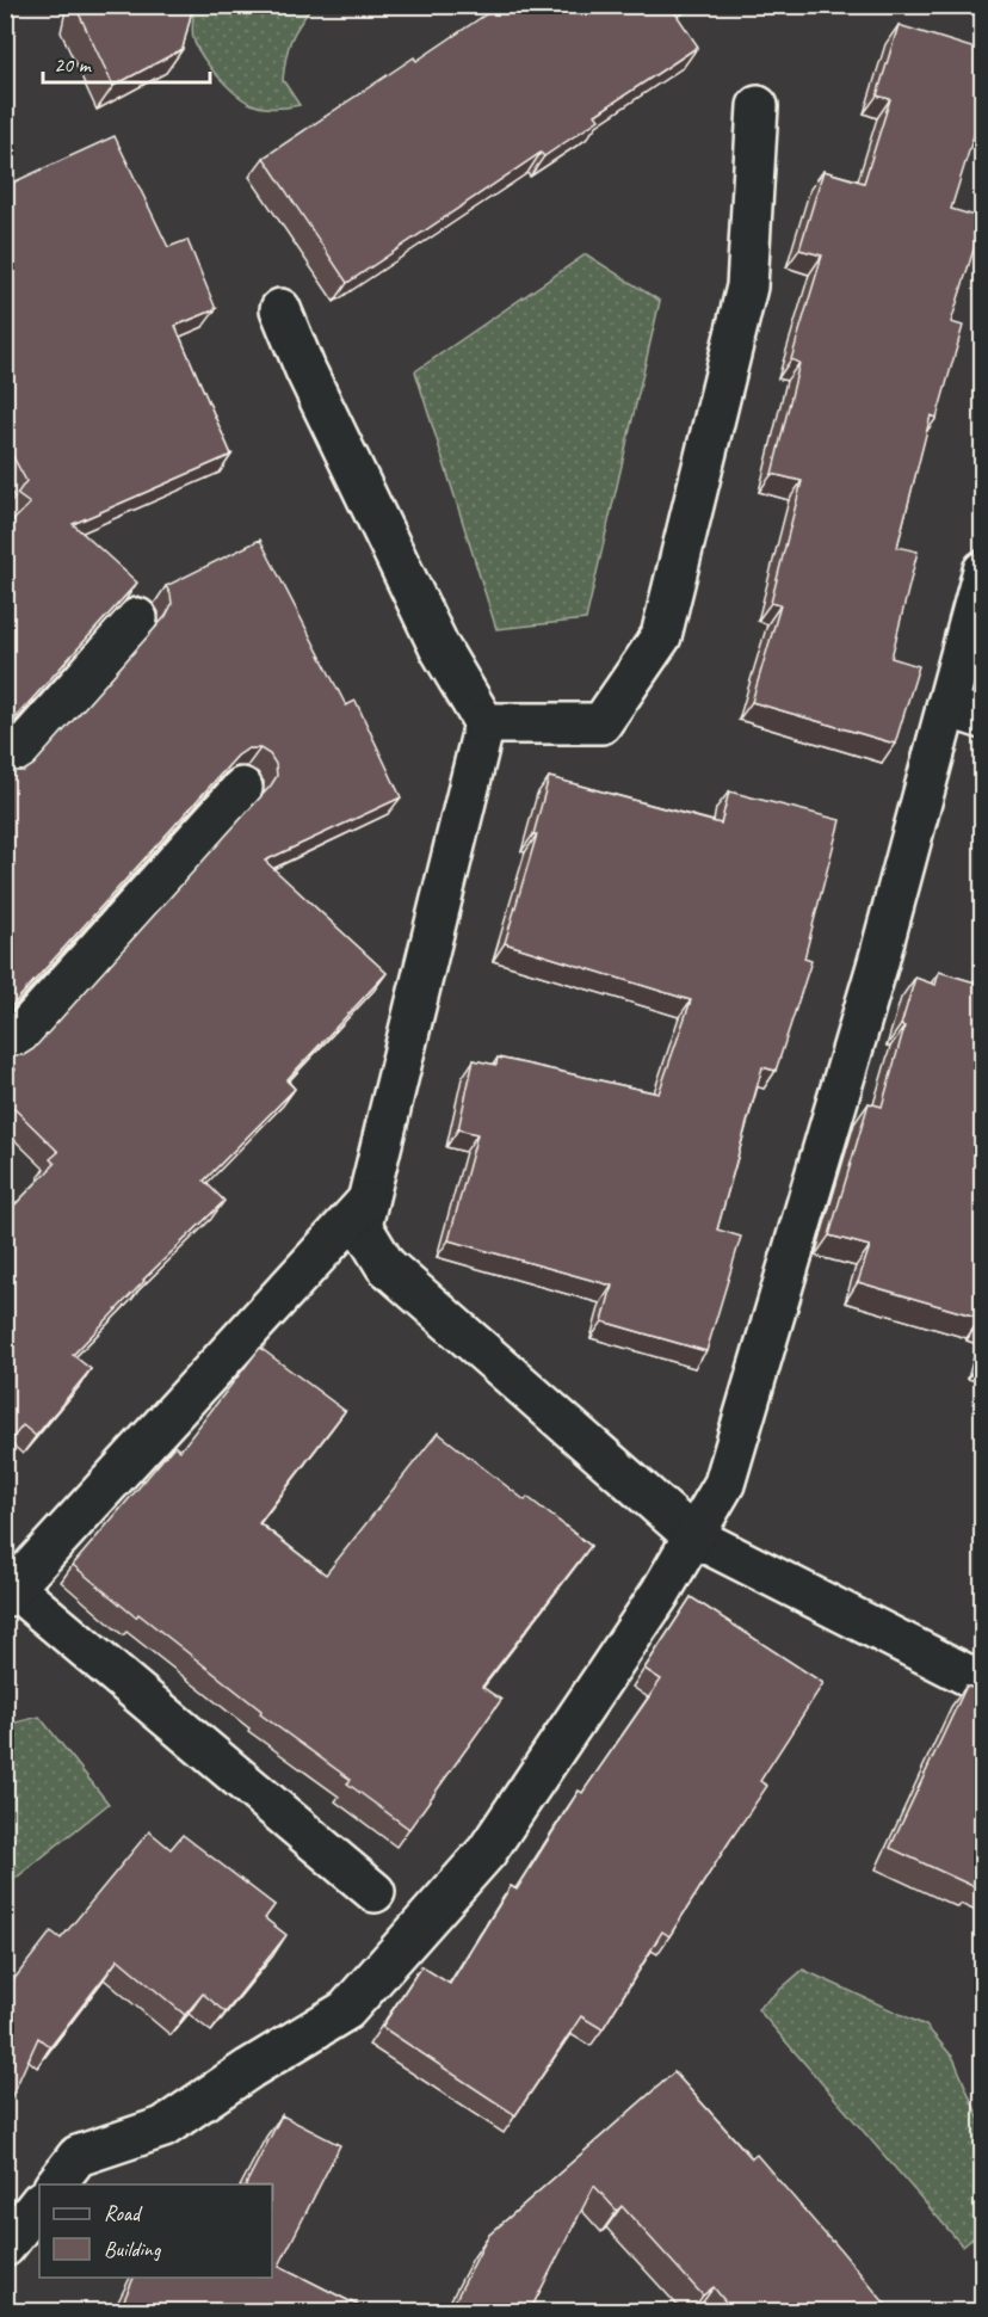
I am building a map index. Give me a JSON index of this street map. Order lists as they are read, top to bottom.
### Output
{
  "legend": ["Road", "Building"],
  "scale_bar": "20 m"
}
